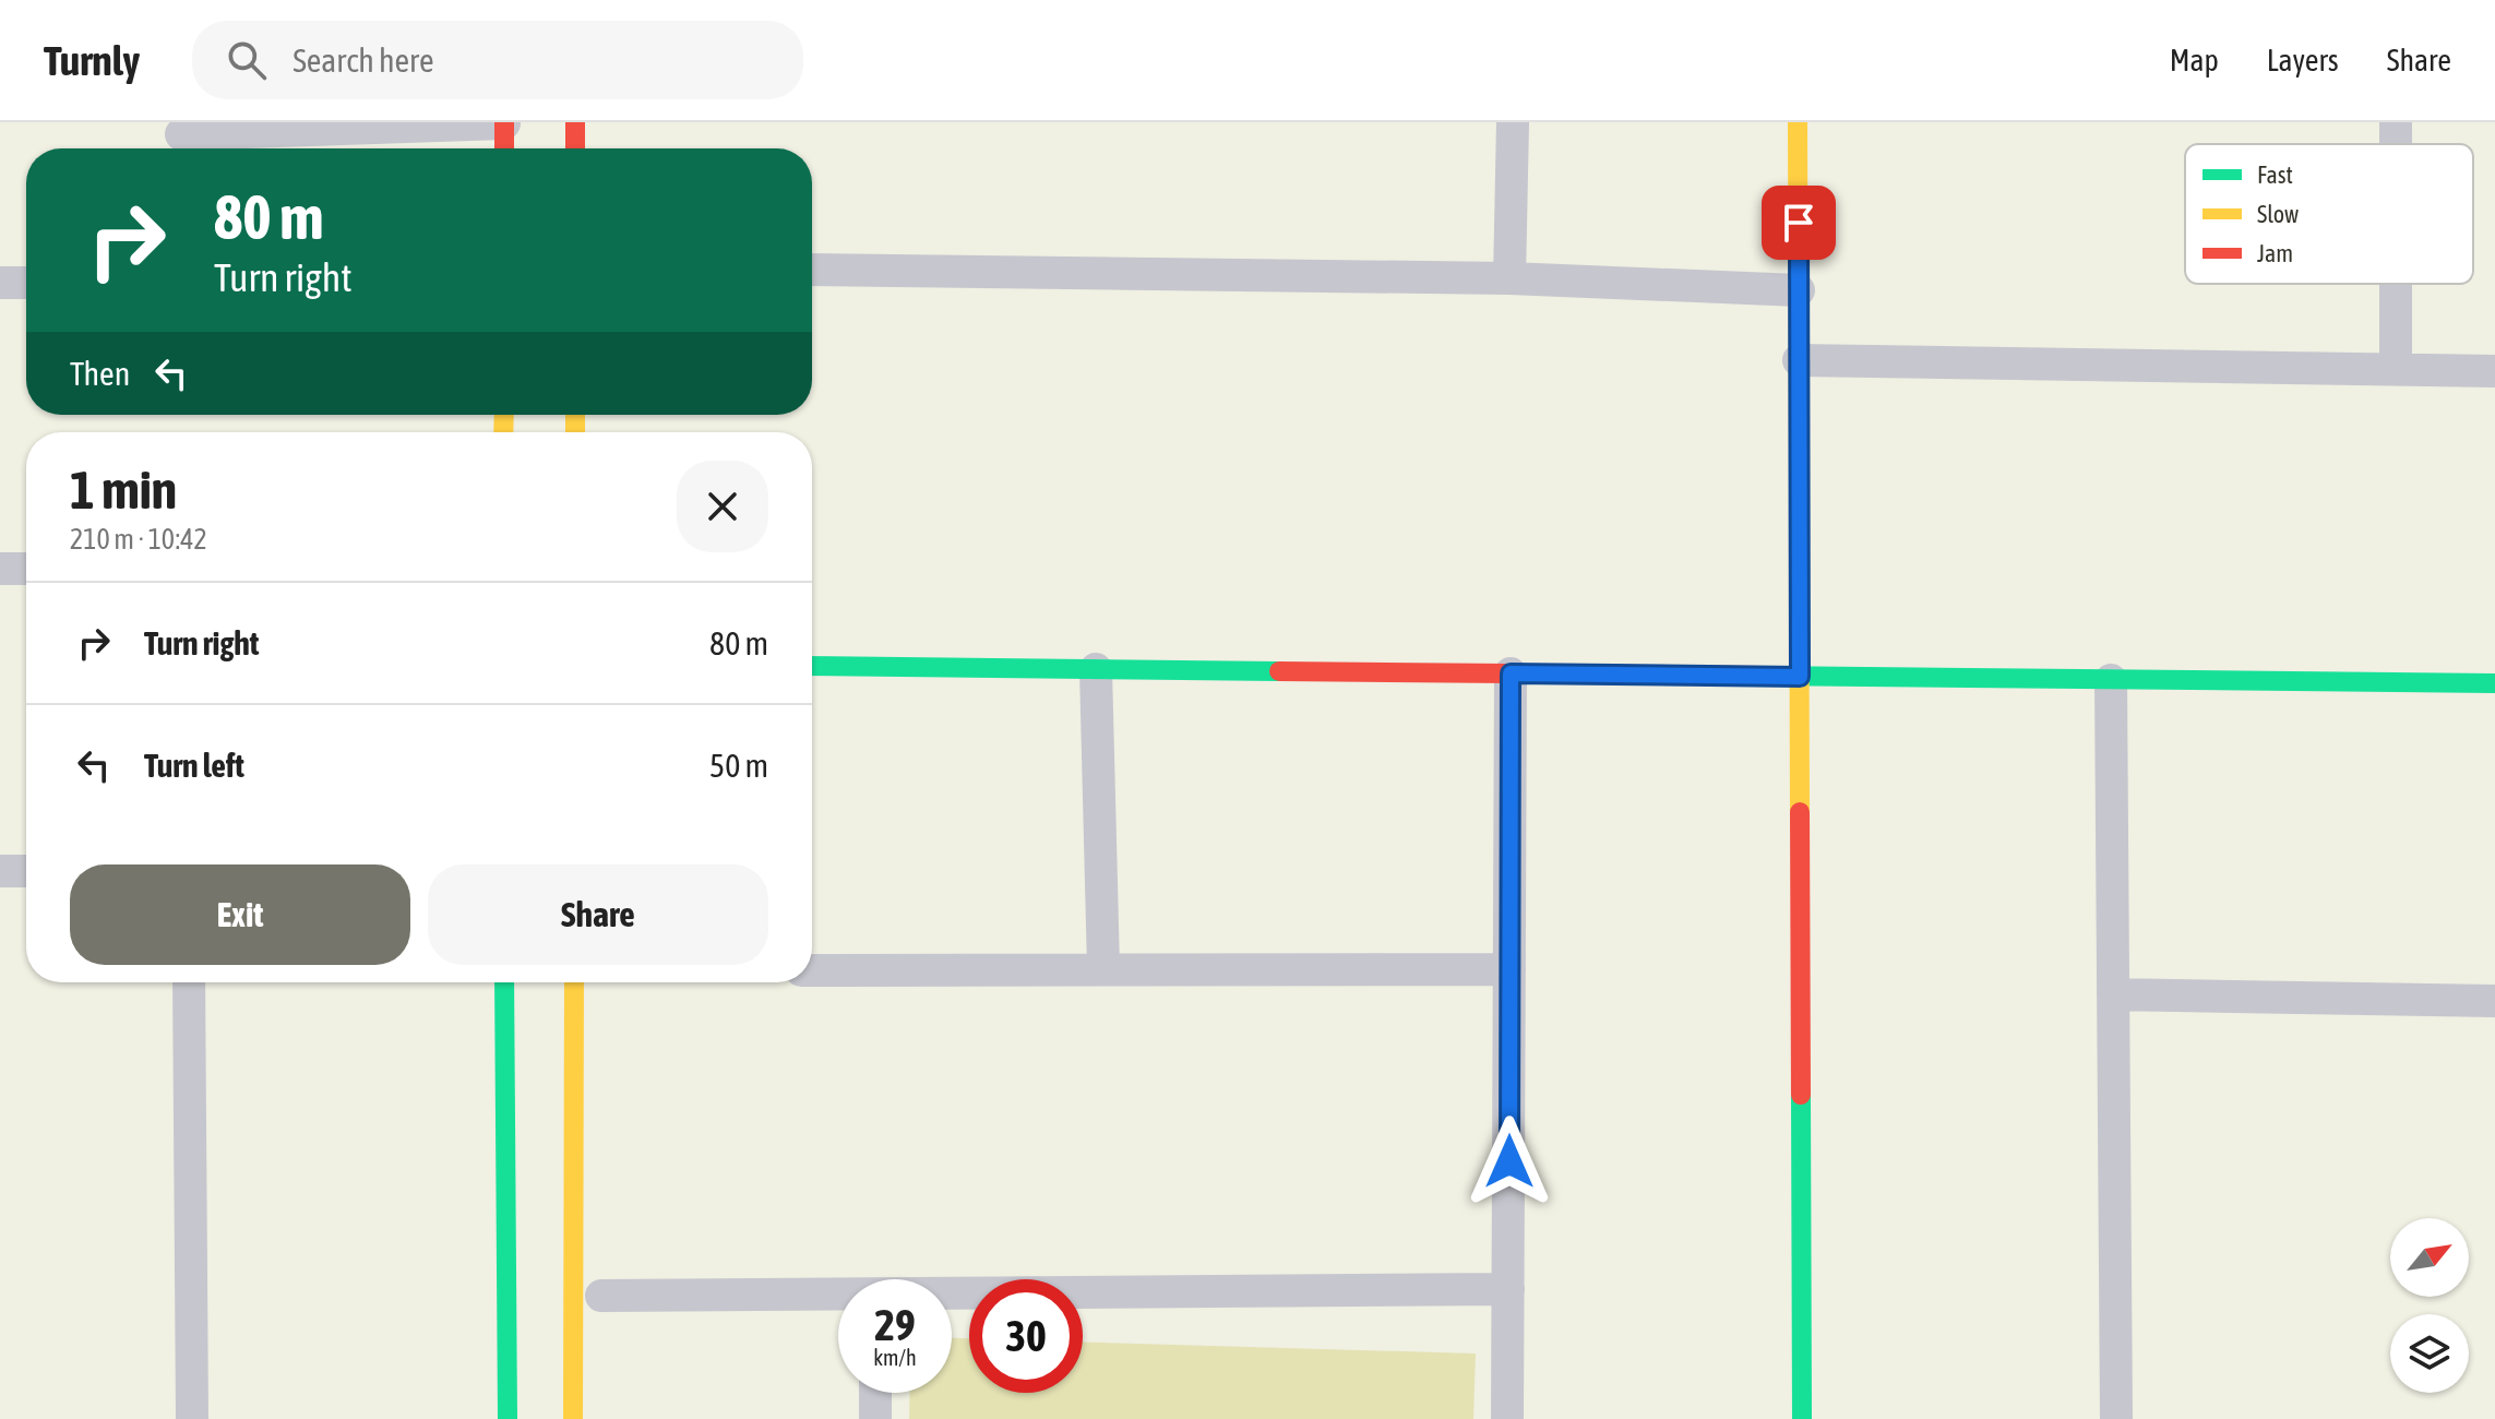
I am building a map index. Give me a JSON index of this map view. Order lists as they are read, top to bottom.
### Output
{
  "legend": ["Fast", "Slow", "Jam"],
  "north": "top right",
  "page": {
    "header": "Turnly",
    "search": "Search here",
    "nav": ["Map", "Layers", "Share"],
    "turn": ["80 m", "Turn right"],
    "then": "Then",
    "heading": ["1 min", "210 m · 10:42"],
    "list": [
      {
        "name": "Turn right",
        "value": "80 m"
      },
      {
        "name": "Turn left",
        "value": "50 m"
      }
    ],
    "buttons": ["Exit", "Share"],
    "speed": "29 km/h",
    "limit": "30"
  }
}
